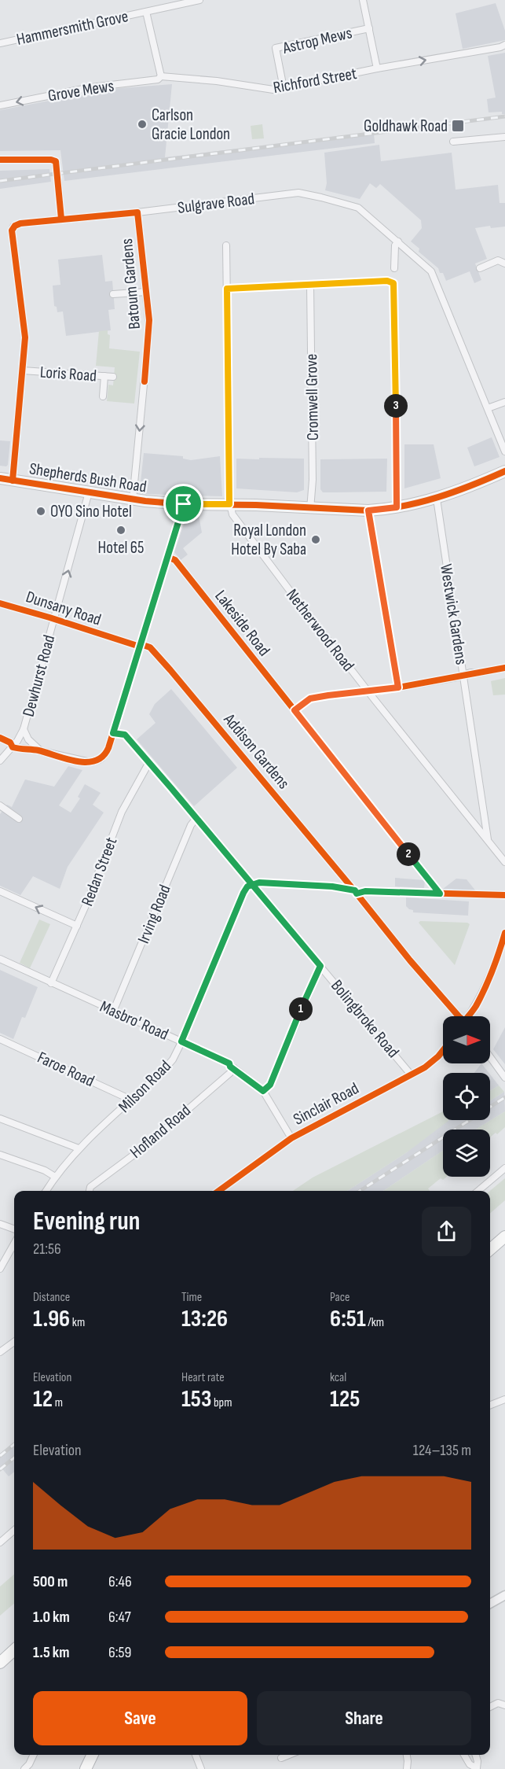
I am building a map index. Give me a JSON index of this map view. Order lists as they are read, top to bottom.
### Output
{
  "streets": {
    "main road": ["Shepherds Bush Road"],
    "street": [
      "Hammersmith Grove",
      "Astrop Mews",
      "Richford Street",
      "Grove Mews",
      "Sulgrave Road",
      "Batoum Gardens",
      "Loris Road",
      "Cromwell Grove",
      "Dunsany Road",
      "Westwick Gardens",
      "Lakeside Road",
      "Netherwood Road",
      "Dewhurst Road",
      "Addison Gardens",
      "Redan Street",
      "Irving Road",
      "Bolingbroke Road",
      "Masbro' Road",
      "Faroe Road",
      "Milson Road",
      "Sinclair Road",
      "Hofland Road"
    ]
  },
  "crossings": [
    ["Astrop Mews", "Richford Street"],
    ["Richford Street", "Grove Mews"],
    ["Sulgrave Road", "Batoum Gardens"],
    ["Sulgrave Road", "Loris Road"],
    ["Batoum Gardens", "Shepherds Bush Road"],
    ["Cromwell Grove", "Shepherds Bush Road"],
    ["Shepherds Bush Road", "Westwick Gardens"],
    ["Shepherds Bush Road", "Netherwood Road"],
    ["Shepherds Bush Road", "Dewhurst Road"],
    ["Dunsany Road", "Dewhurst Road"],
    ["Dunsany Road", "Addison Gardens"],
    ["Westwick Gardens", "Netherwood Road"],
    ["Redan Street", "Bolingbroke Road"],
    ["Redan Street", "Masbro' Road"],
    ["Irving Road", "Bolingbroke Road"],
    ["Irving Road", "Masbro' Road"],
    ["Bolingbroke Road", "Milson Road"],
    ["Bolingbroke Road", "Sinclair Road"],
    ["Masbro' Road", "Milson Road"],
    ["Masbro' Road", "Sinclair Road"],
    ["Masbro' Road", "Hofland Road"],
    ["Faroe Road", "Milson Road"]
  ],
  "one_way": [
    "Richford Street",
    "Grove Mews",
    "Batoum Gardens",
    "Dewhurst Road"
  ],
  "places": {
    "other": [
      "Carlson Gracie London",
      "OYO Sino Hotel",
      "Hotel 65",
      "Royal London Hotel By Saba"
    ],
    "transit": ["Goldhawk Road"]
  },
  "north": "right",
  "page": {
    "pins": ["3", "2", "1"],
    "heading": ["Evening run", "21:56"],
    "stats": [
      ["Distance", "1.96 km"],
      ["Time", "13:26"],
      ["Pace", "6:51 /km"],
      ["Elevation", "12 m"],
      ["Heart rate", "153 bpm"],
      ["kcal", "125"]
    ],
    "chart": ["Elevation", "124–135 m"],
    "list": [
      {
        "name": "500 m",
        "note": "6:46"
      },
      {
        "name": "1.0 km",
        "note": "6:47"
      },
      {
        "name": "1.5 km",
        "note": "6:59"
      }
    ],
    "buttons": ["Save", "Share"]
  }
}
